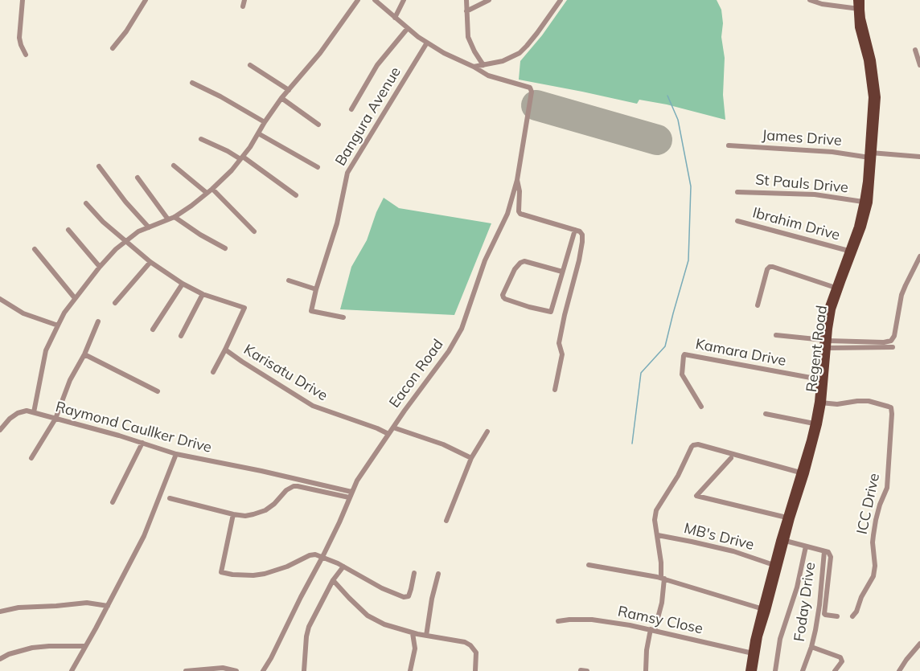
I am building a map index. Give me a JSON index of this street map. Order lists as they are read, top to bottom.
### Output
{
  "streets": {
    "main road": ["Regent Road"],
    "street": [
      "Bangura Avenue",
      "James Drive",
      "St Pauls Drive",
      "Ibrahim Drive",
      "Kamara Drive",
      "Karisatu Drive",
      "Eacon Road",
      "Raymond Caullker Drive",
      "ICC Drive",
      "MB's Drive",
      "Foday Drive",
      "Ramsy Close"
    ]
  },
  "crossings": [
    ["James Drive", "Regent Road"],
    ["St Pauls Drive", "Regent Road"],
    ["Ibrahim Drive", "Regent Road"],
    ["Regent Road", "Kamara Drive"],
    ["Regent Road", "ICC Drive"],
    ["Regent Road", "MB's Drive"],
    ["Regent Road", "Foday Drive"],
    ["Regent Road", "Ramsy Close"],
    ["Karisatu Drive", "Eacon Road"],
    ["Eacon Road", "Raymond Caullker Drive"]
  ]
}
